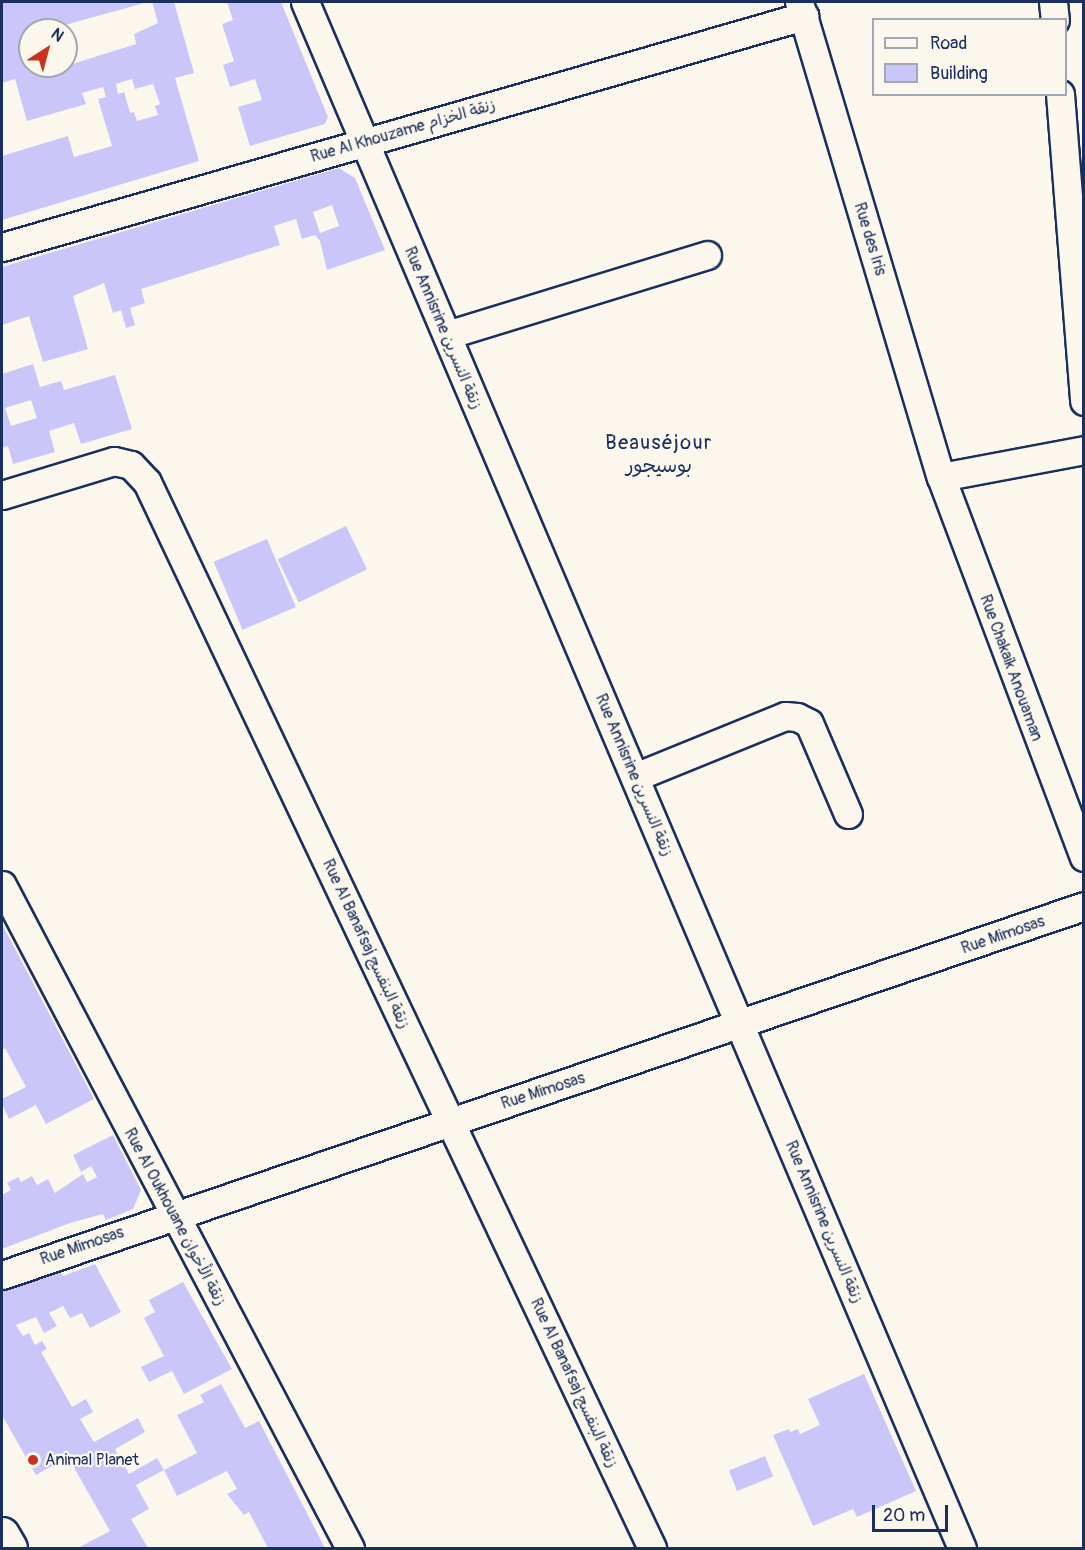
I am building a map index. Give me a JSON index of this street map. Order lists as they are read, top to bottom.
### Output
{
  "streets": {
    "street": [
      "Rue Al Khouzame زنقة الخزام",
      "Rue des Iris",
      "Rue Annisrine زنقة النسرين",
      "Rue Chakaik Anouaman",
      "Rue Mimosas",
      "Rue Al Banafsaj زنقة البنفسج",
      "Rue Al Oukhouane زنقة الأخوان"
    ]
  },
  "crossings": [
    ["Rue Al Khouzame زنقة الخزام", "Rue des Iris"],
    ["Rue Al Khouzame زنقة الخزام", "Rue Annisrine زنقة النسرين"],
    ["Rue des Iris", "Rue Chakaik Anouaman"],
    ["Rue Annisrine زنقة النسرين", "Rue Mimosas"],
    ["Rue Mimosas", "Rue Al Banafsaj زنقة البنفسج"],
    ["Rue Mimosas", "Rue Al Oukhouane زنقة الأخوان"]
  ],
  "districts": ["Beauséjour بوسيجور"],
  "places": ["Animal Planet"],
  "legend": ["Road", "Building"],
  "scale_bar": "20 m",
  "north": "top right"
}
